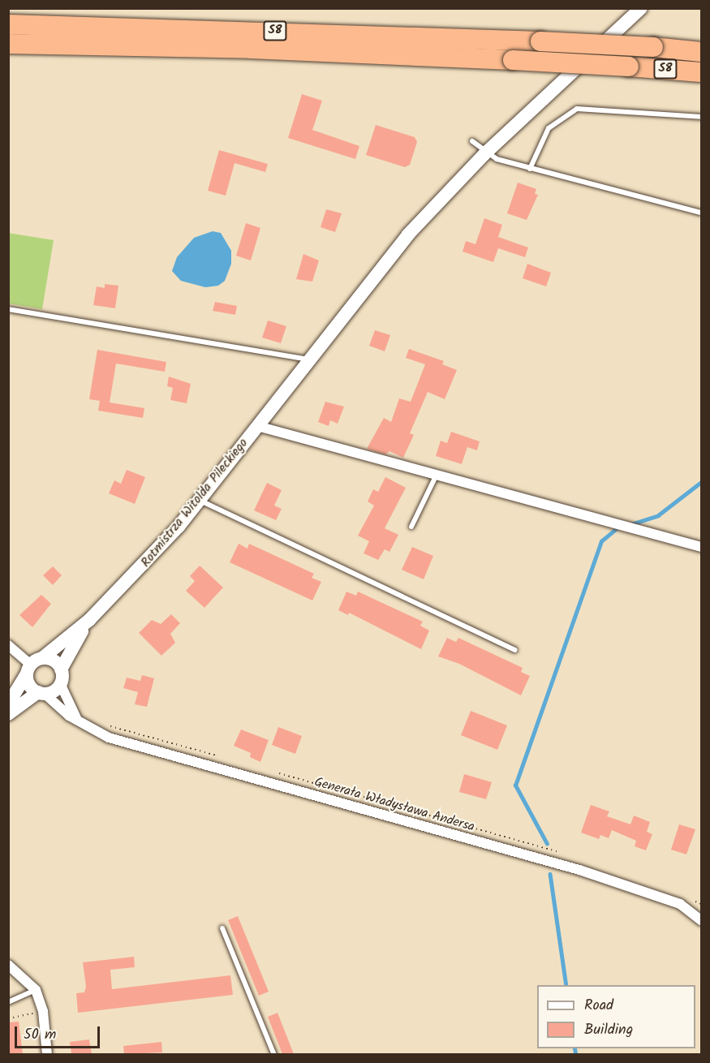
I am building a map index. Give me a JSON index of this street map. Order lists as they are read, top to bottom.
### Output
{
  "streets": {
    "highway": ["S8"],
    "street": ["Rotmistrza Witolda Pileckiego", "Generała Władysława Andersa"]
  },
  "crossings": [
    ["Rotmistrza Witolda Pileckiego", "Generała Władysława Andersa"]
  ],
  "legend": ["Road", "Building"],
  "scale_bar": "50 m"
}
